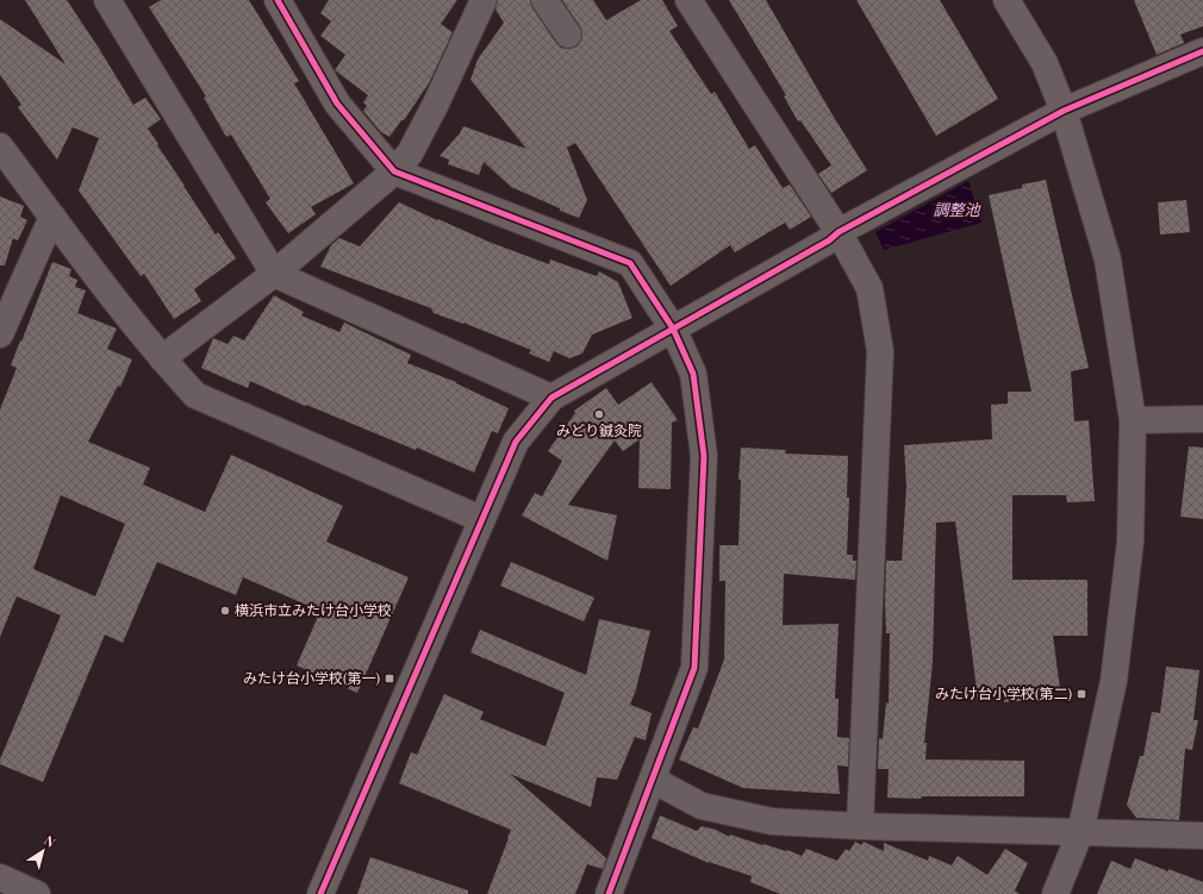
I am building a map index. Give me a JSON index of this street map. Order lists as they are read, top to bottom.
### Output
{
  "water": ["調整池"],
  "places": {
    "other": ["みどり鍼灸院", "横浜市立みたけ台小学校"],
    "transit": ["みたけ台小学校(第一)", "みたけ台小学校(第二)"]
  },
  "north": "top right"
}
